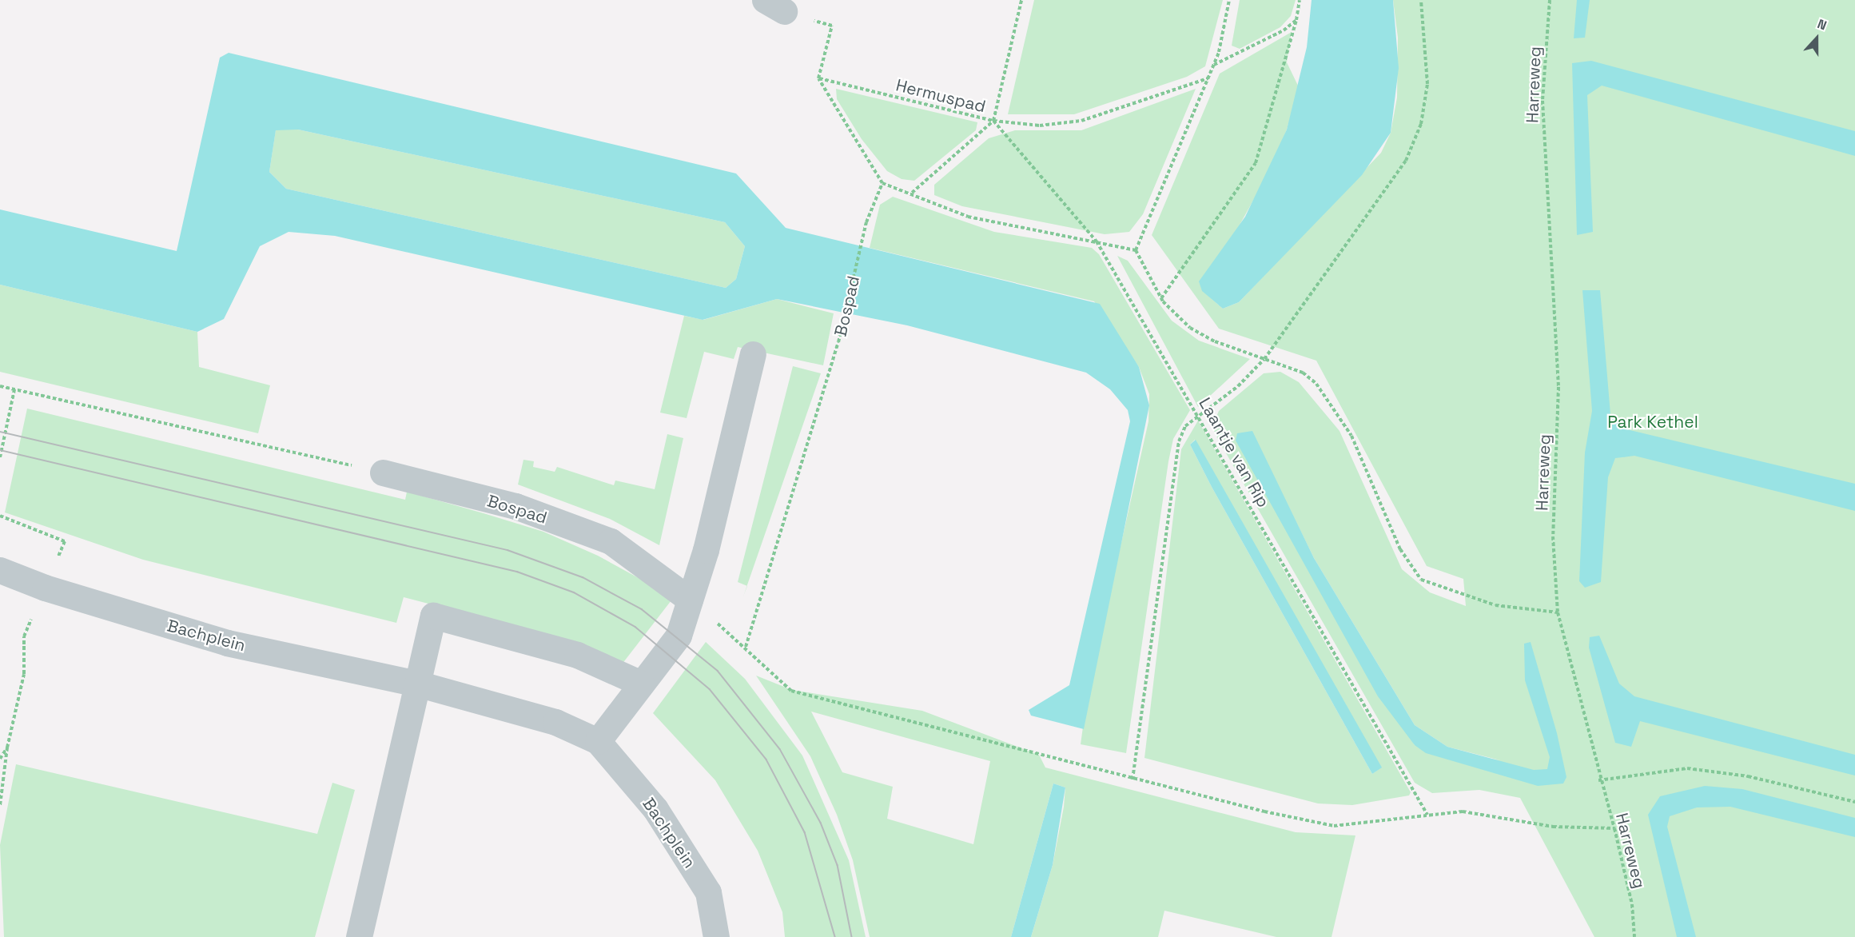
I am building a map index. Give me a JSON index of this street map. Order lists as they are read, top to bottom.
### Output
{
  "streets": {
    "street": ["Bospad", "Bachplein"],
    "path": ["Harreweg", "Hermuspad", "Laantje van Rip"]
  },
  "crossings": [
    ["Hermuspad", "Laantje van Rip"]
  ],
  "parks": ["Park Kethel"],
  "north": "top"
}
